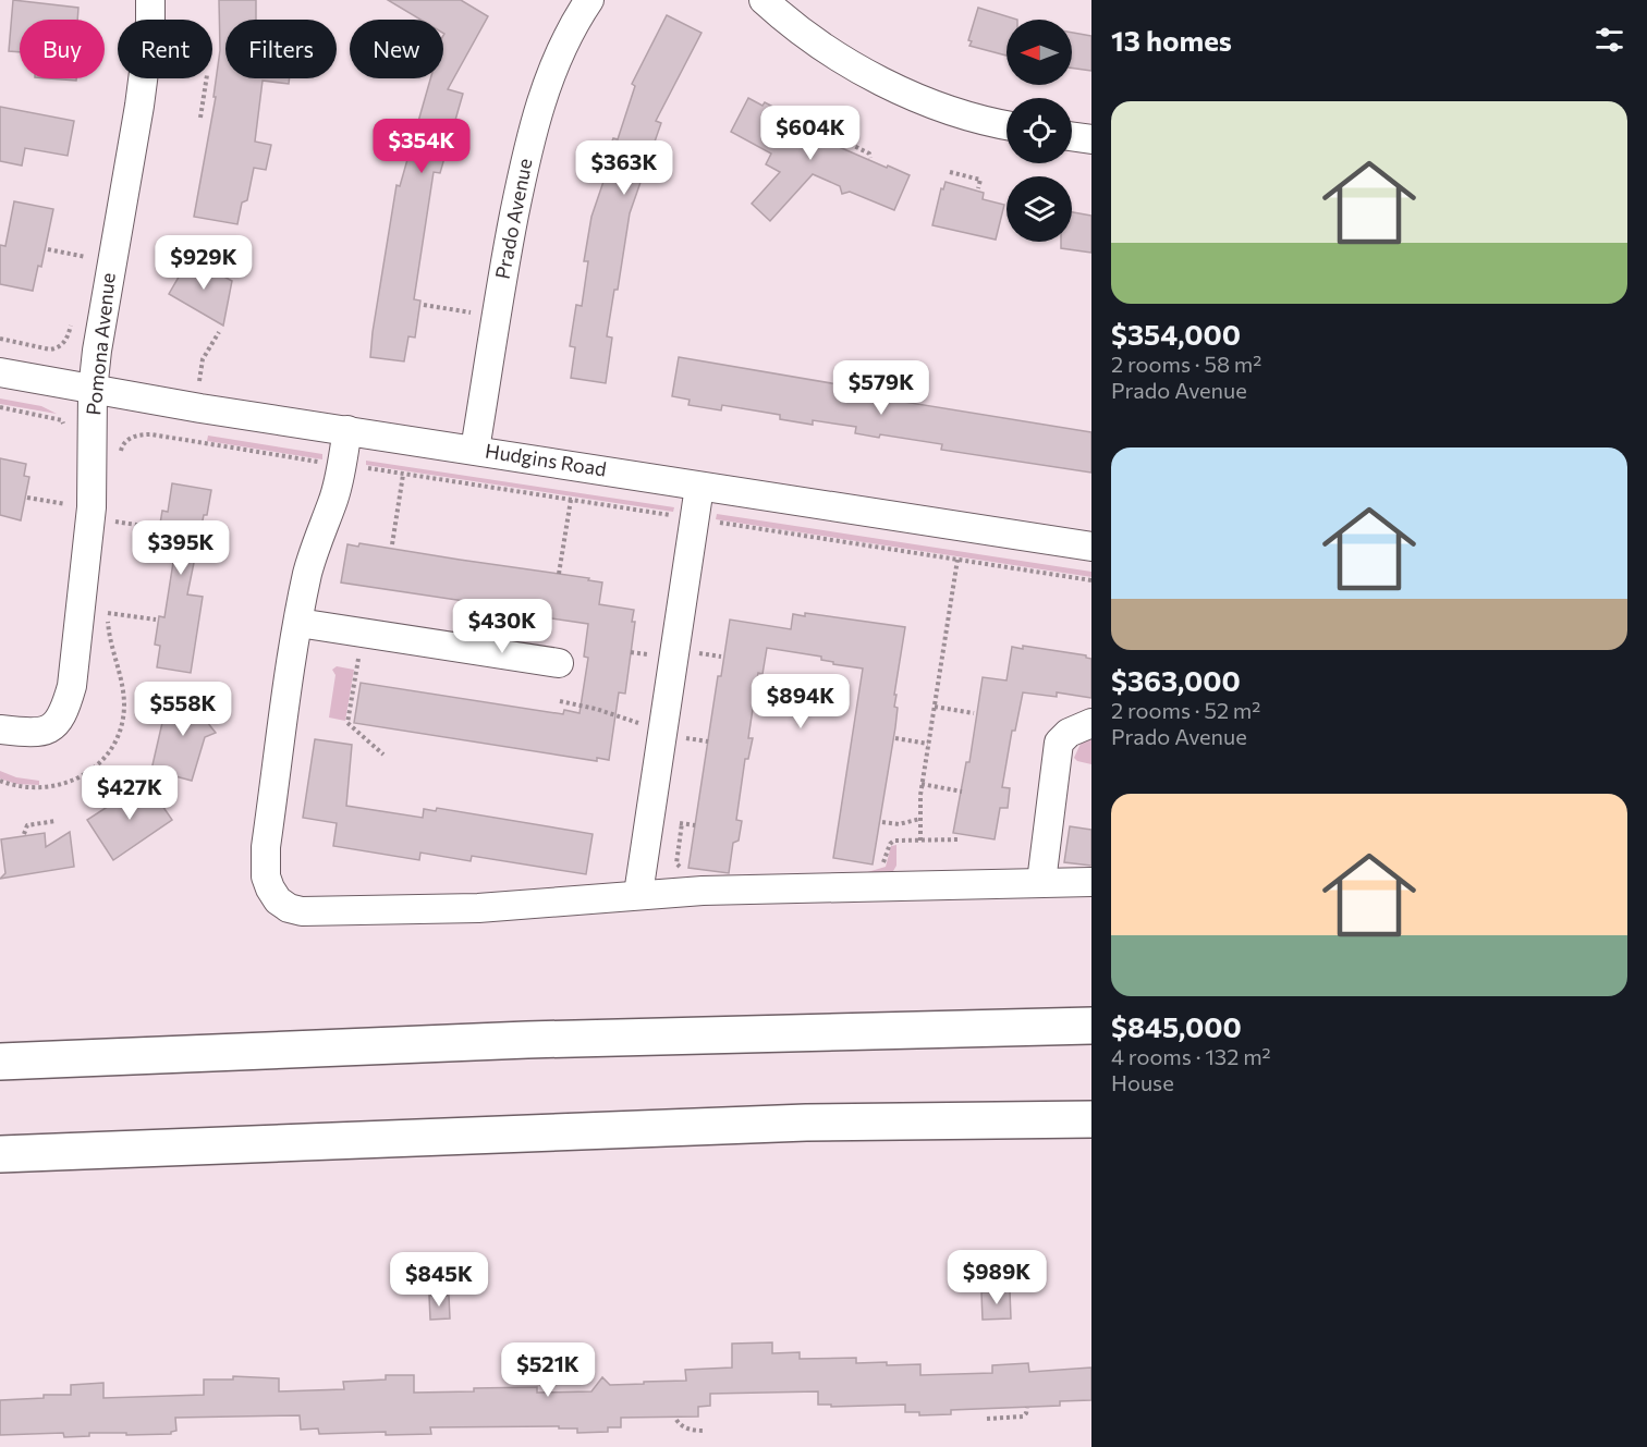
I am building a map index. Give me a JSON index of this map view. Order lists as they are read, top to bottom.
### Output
{
  "streets": {
    "street": ["Prado Avenue", "Pomona Avenue", "Hudgins Road"]
  },
  "crossings": [
    ["Prado Avenue", "Hudgins Road"],
    ["Pomona Avenue", "Hudgins Road"]
  ],
  "north": "left",
  "page": {
    "heading": "13 homes",
    "chip": [
      "Buy",
      "Rent",
      "Filters",
      "New"
    ],
    "list": [
      {
        "name": "$354,000",
        "note": "2 rooms · 58 m² · Prado Avenue"
      },
      {
        "name": "$363,000",
        "note": "2 rooms · 52 m² · Prado Avenue"
      },
      {
        "name": "$845,000",
        "note": "4 rooms · 132 m² · House"
      }
    ],
    "price": [
      "$604K",
      "$354K",
      "$363K",
      "$929K",
      "$579K",
      "$395K",
      "$430K",
      "$894K",
      "$558K",
      "$427K",
      "$989K",
      "$845K",
      "$521K"
    ]
  }
}
